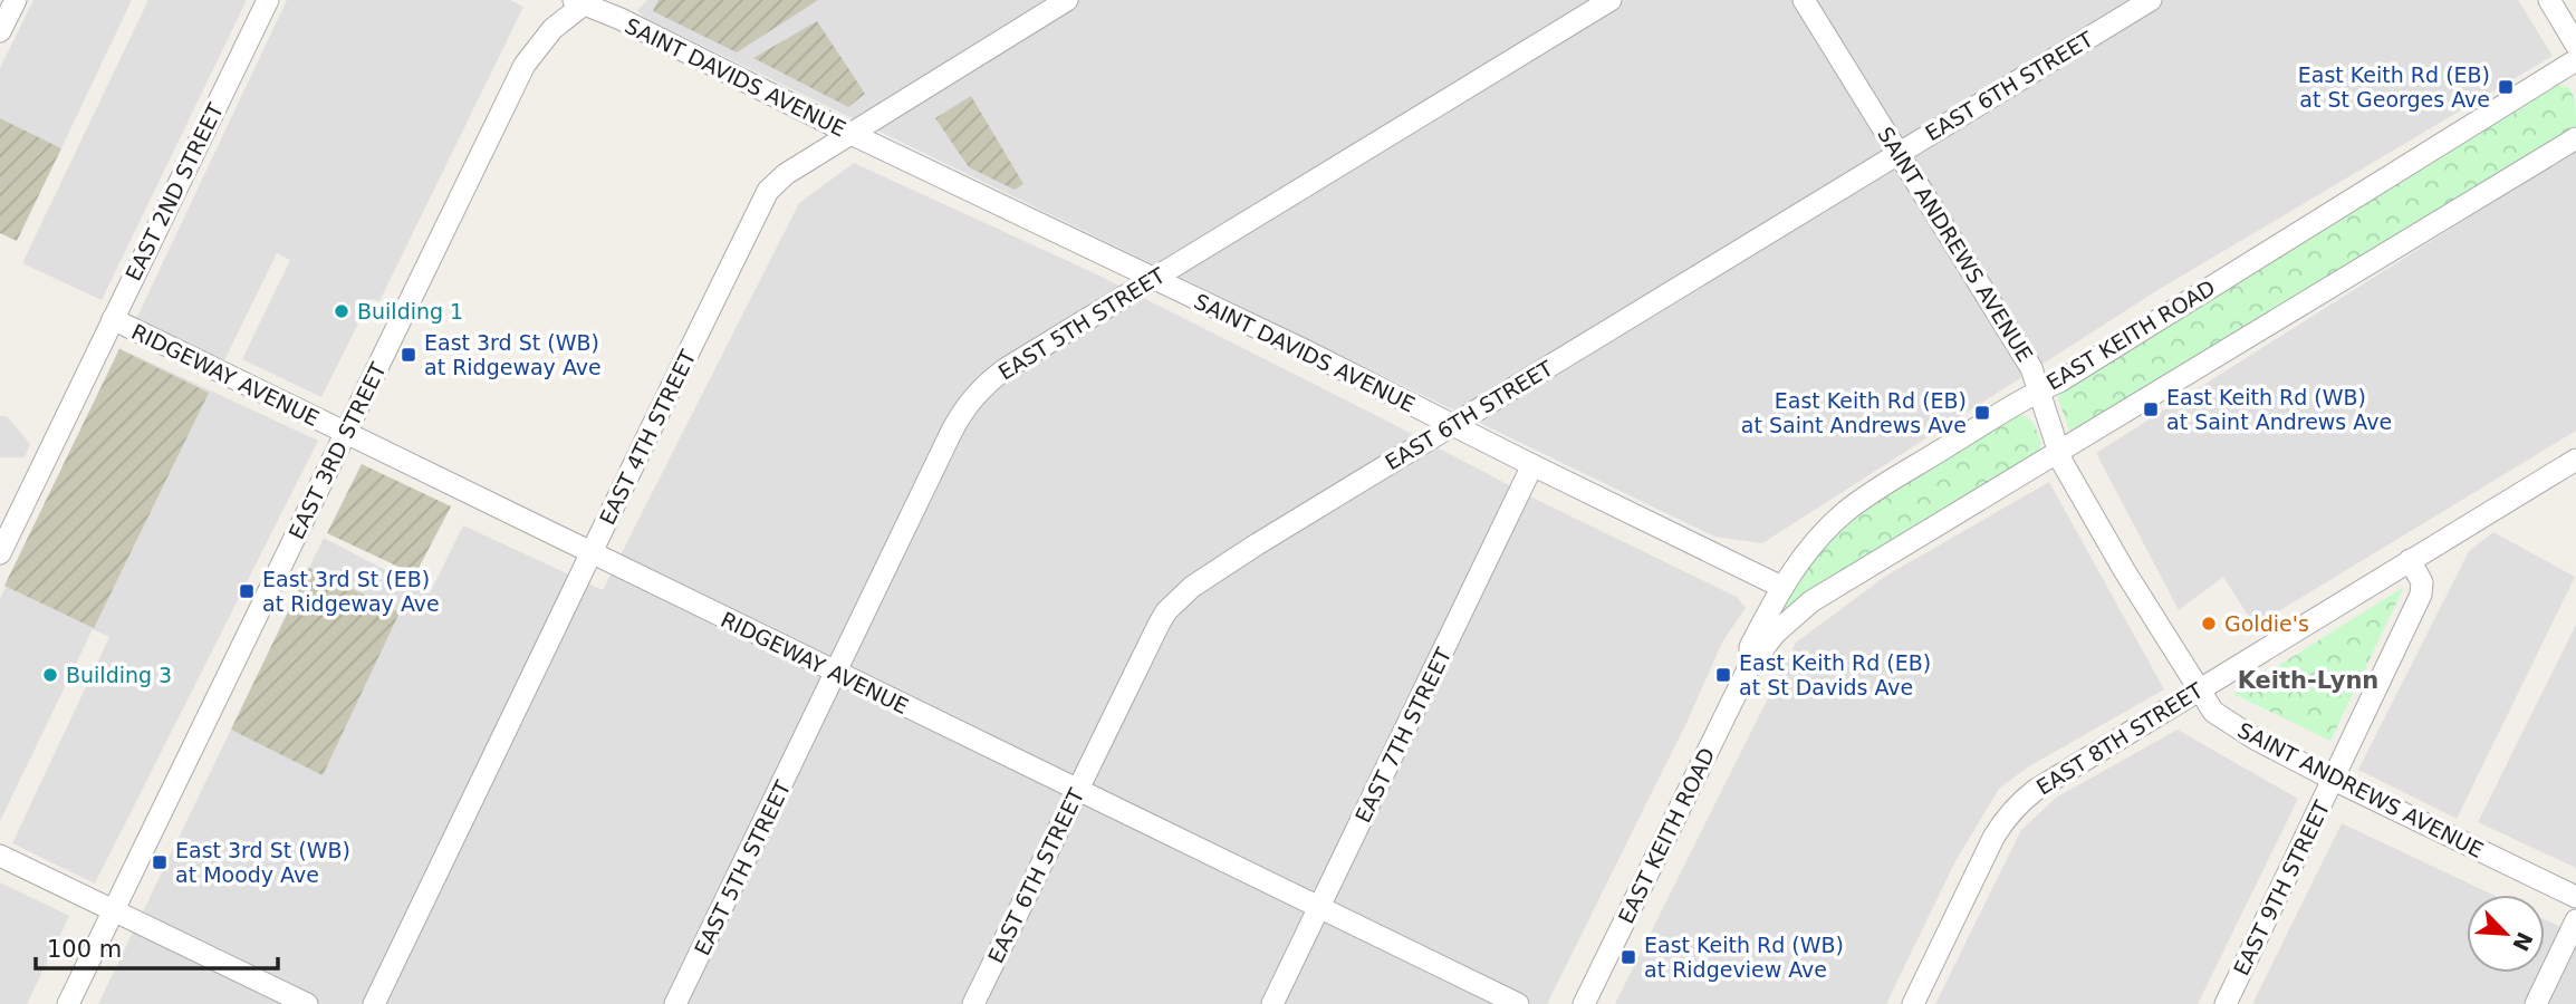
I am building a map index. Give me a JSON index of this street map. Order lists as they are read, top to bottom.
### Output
{
  "streets": {
    "street": [
      "SAINT DAVIDS AVENUE",
      "EAST 6TH STREET",
      "EAST 2ND STREET",
      "SAINT ANDREWS AVENUE",
      "EAST 5TH STREET",
      "EAST KEITH ROAD",
      "RIDGEWAY AVENUE",
      "EAST 4TH STREET",
      "EAST 3RD STREET",
      "EAST 7TH STREET",
      "EAST 8TH STREET",
      "EAST 9TH STREET"
    ]
  },
  "crossings": [
    ["SAINT DAVIDS AVENUE", "EAST 6TH STREET"],
    ["SAINT DAVIDS AVENUE", "EAST 5TH STREET"],
    ["SAINT DAVIDS AVENUE", "EAST KEITH ROAD"],
    ["SAINT DAVIDS AVENUE", "EAST 4TH STREET"],
    ["SAINT DAVIDS AVENUE", "EAST 3RD STREET"],
    ["SAINT DAVIDS AVENUE", "EAST 7TH STREET"],
    ["EAST 6TH STREET", "SAINT ANDREWS AVENUE"],
    ["EAST 6TH STREET", "RIDGEWAY AVENUE"],
    ["EAST 2ND STREET", "RIDGEWAY AVENUE"],
    ["SAINT ANDREWS AVENUE", "EAST KEITH ROAD"],
    ["SAINT ANDREWS AVENUE", "EAST 8TH STREET"],
    ["SAINT ANDREWS AVENUE", "EAST 9TH STREET"],
    ["EAST 5TH STREET", "RIDGEWAY AVENUE"],
    ["RIDGEWAY AVENUE", "EAST 4TH STREET"],
    ["RIDGEWAY AVENUE", "EAST 3RD STREET"],
    ["RIDGEWAY AVENUE", "EAST 7TH STREET"],
    ["EAST 8TH STREET", "EAST 9TH STREET"]
  ],
  "districts": ["Keith-Lynn"],
  "places": {
    "transit": [
      "East Keith Rd (EB) at St Georges Ave",
      "East 3rd St (WB) at Ridgeway Ave",
      "East Keith Rd (WB) at Saint Andrews Ave",
      "East Keith Rd (EB) at Saint Andrews Ave",
      "East 3rd St (EB) at Ridgeway Ave",
      "East Keith Rd (EB) at St Davids Ave",
      "East 3rd St (WB) at Moody Ave",
      "East Keith Rd (WB) at Ridgeview Ave"
    ],
    "other": ["Building 1", "Goldie's", "Building 3"]
  },
  "scale_bar": "100 m",
  "north": "bottom right"
}
